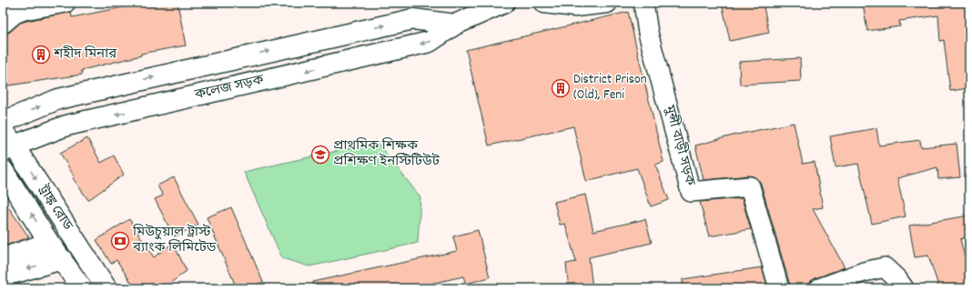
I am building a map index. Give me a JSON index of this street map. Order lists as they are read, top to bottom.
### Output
{
  "streets": {
    "main road": ["কলেজ সড়ক", "ট্রাঙ্ক রোড"],
    "street": ["মুন্সী বাড়ী সড়ক"]
  },
  "crossings": [
    ["কলেজ সড়ক", "ট্রাঙ্ক রোড"]
  ],
  "places": {
    "building": ["শহীদ মিনার", "District Prison (Old), Feni"],
    "school or university": ["প্রাথমিক শিক্ষক প্রশিক্ষণ ইনস্টিটিউট"],
    "bank": ["মিউচুয়াল ট্রাস্ট ব্যাংক লিমিটেড"]
  }
}
